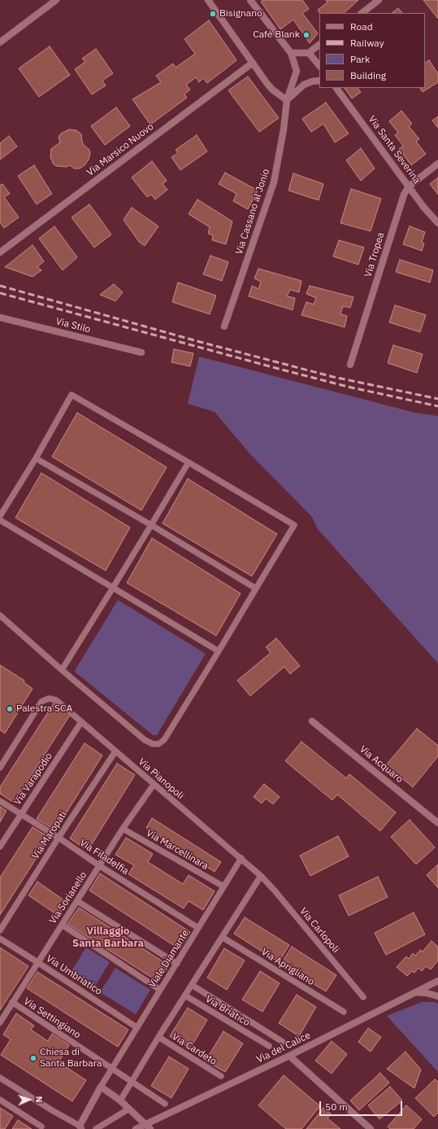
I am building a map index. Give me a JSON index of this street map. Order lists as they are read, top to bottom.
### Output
{
  "streets": {
    "street": [
      "Via Marsico Nuovo",
      "Via Santa Severina",
      "Via Cassano al Jonio",
      "Via Tropea",
      "Via Stilo",
      "Via Acquaro",
      "Via del Calice"
    ],
    "lane": [
      "Via Varapodio",
      "Via Pianopoli",
      "Via Maropati",
      "Via Marcellinara",
      "Via Filadelfia",
      "Via Sorianello",
      "Via Carlopoli",
      "Viale Diamante",
      "Via Aprigliano",
      "Via Umbriatico",
      "Via Briatico",
      "Via Settingiano",
      "Via Cardeto"
    ]
  },
  "crossings": [
    ["Via Santa Severina", "Via Tropea"],
    ["Via Varapodio", "Via Pianopoli"],
    ["Via Varapodio", "Via Filadelfia"],
    ["Via Pianopoli", "Via Maropati"],
    ["Via Pianopoli", "Via Sorianello"],
    ["Via Pianopoli", "Via Carlopoli"],
    ["Via Pianopoli", "Viale Diamante"],
    ["Via Maropati", "Via Filadelfia"],
    ["Via Marcellinara", "Via Sorianello"],
    ["Via Marcellinara", "Viale Diamante"],
    ["Via Filadelfia", "Via Sorianello"],
    ["Via Filadelfia", "Viale Diamante"],
    ["Via Sorianello", "Via Umbriatico"],
    ["Via Sorianello", "Via Settingiano"],
    ["Viale Diamante", "Via Umbriatico"],
    ["Viale Diamante", "Via Settingiano"]
  ],
  "districts": ["Villaggio Santa Barbara"],
  "places": [
    "Bisignano",
    "Cafè Blank",
    "Palestra SCA",
    "Chiesa di Santa Barbara"
  ],
  "legend": [
    "Road",
    "Railway",
    "Park",
    "Building"
  ],
  "scale_bar": "50 m",
  "north": "right"
}
